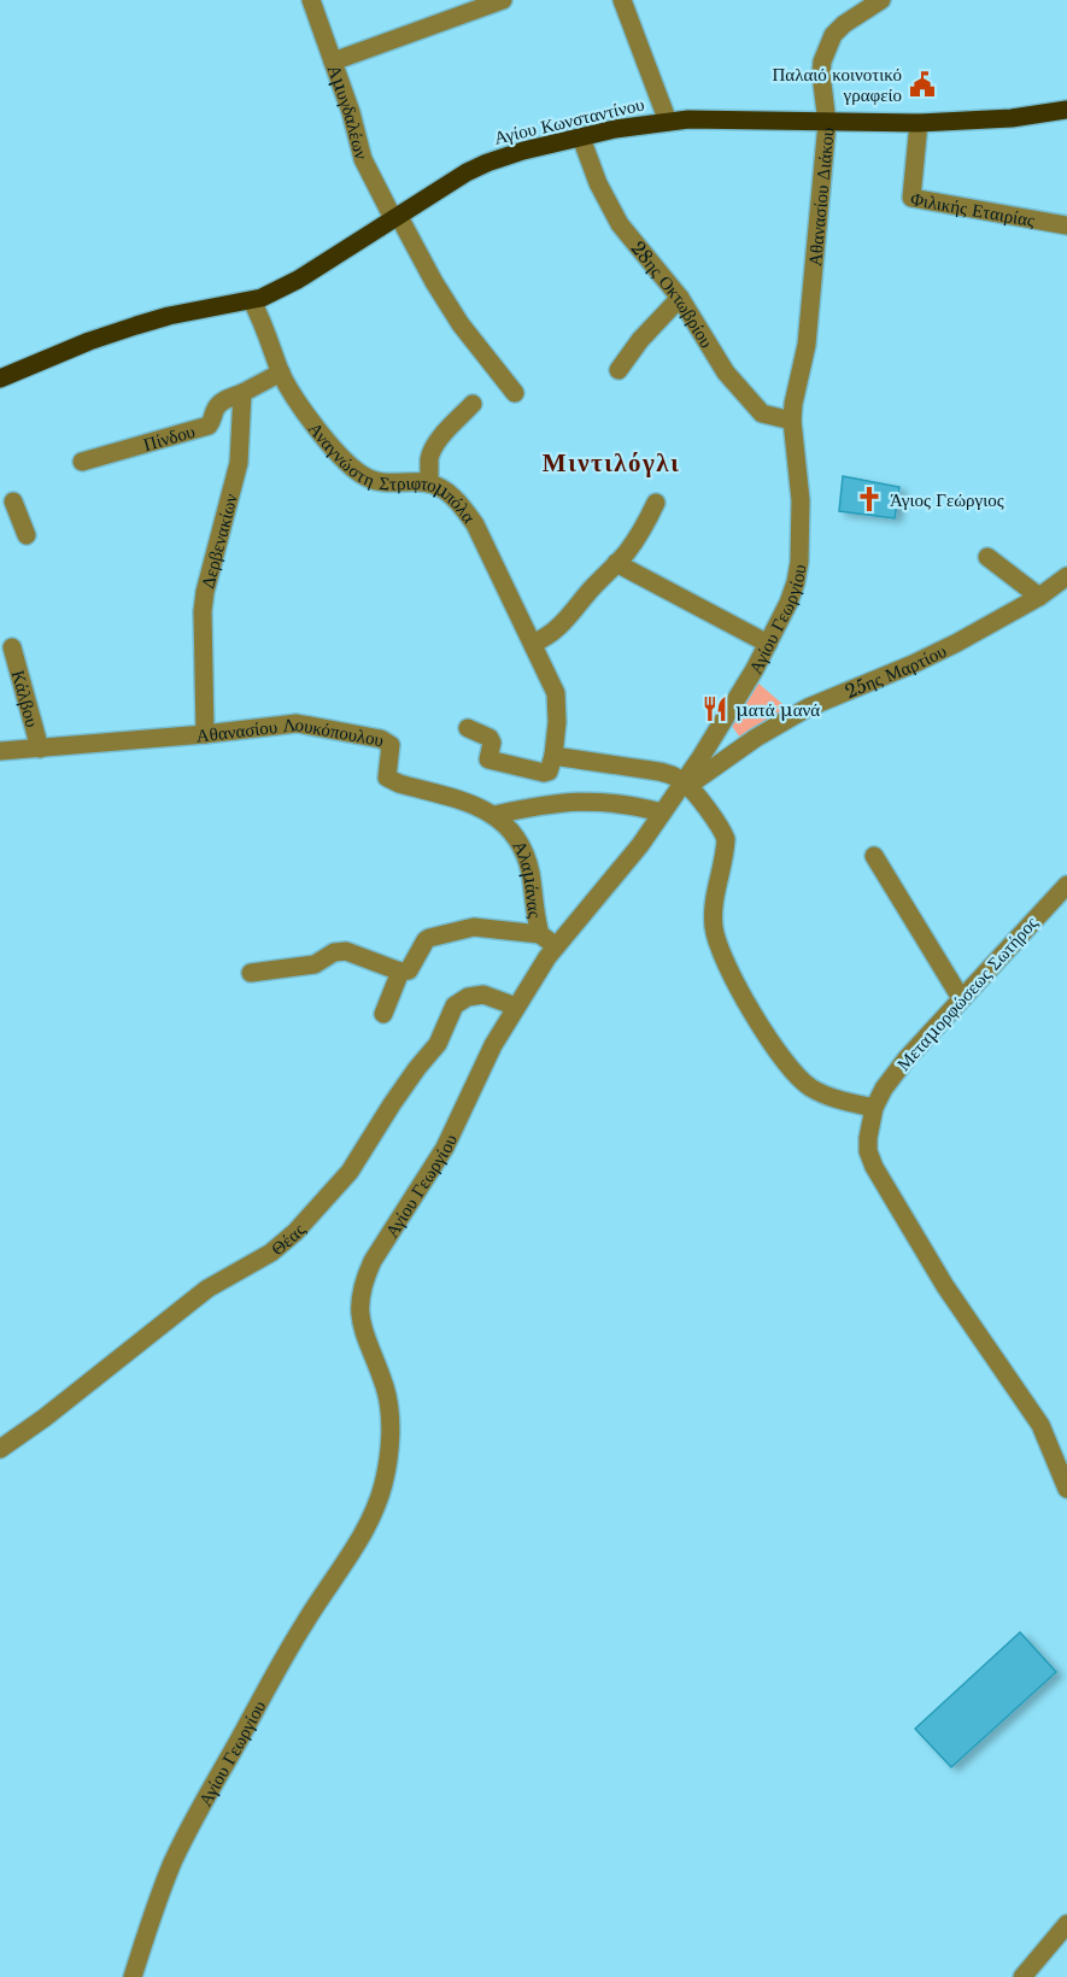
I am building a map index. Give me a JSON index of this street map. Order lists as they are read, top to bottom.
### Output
{
  "streets": {
    "main road": ["Αγίου Κωνσταντίνου"],
    "street": [
      "Αμυγδαλέων",
      "Αθανασίου Διάκου",
      "Φιλικής Εταιρίας",
      "28ης Οκτωβρίου",
      "Πίνδου",
      "Αναγνώστη Στριφτομπόλα",
      "Δερβενακίων",
      "Αγίου Γεωργίου",
      "25ης Μαρτίου",
      "Κάλβου",
      "Αθανασίου Λουκόπουλου",
      "Αλαμάνας",
      "Μεταμορφώσεως Σωτήρος",
      "Θέας"
    ]
  },
  "crossings": [
    ["Αμυγδαλέων", "Αγίου Κωνσταντίνου"],
    ["Αγίου Κωνσταντίνου", "Αθανασίου Διάκου"],
    ["Αγίου Κωνσταντίνου", "Φιλικής Εταιρίας"],
    ["Αγίου Κωνσταντίνου", "28ης Οκτωβρίου"],
    ["Αγίου Κωνσταντίνου", "Αναγνώστη Στριφτομπόλα"],
    ["Αθανασίου Διάκου", "28ης Οκτωβρίου"],
    ["Αθανασίου Διάκου", "Αγίου Γεωργίου"],
    ["28ης Οκτωβρίου", "Αγίου Γεωργίου"],
    ["Πίνδου", "Δερβενακίων"],
    ["Δερβενακίων", "Αθανασίου Λουκόπουλου"],
    ["Αγίου Γεωργίου", "25ης Μαρτίου"],
    ["Αγίου Γεωργίου", "Αλαμάνας"],
    ["Αγίου Γεωργίου", "Θέας"],
    ["Κάλβου", "Αθανασίου Λουκόπουλου"],
    ["Αθανασίου Λουκόπουλου", "Αλαμάνας"]
  ],
  "districts": ["Μιντιλόγλι"],
  "places": {
    "public building": ["Παλαιό κοινοτικό γραφείο"],
    "church": ["Άγιος Γεώργιος"],
    "restaurant": ["ματά μανά"]
  }
}
